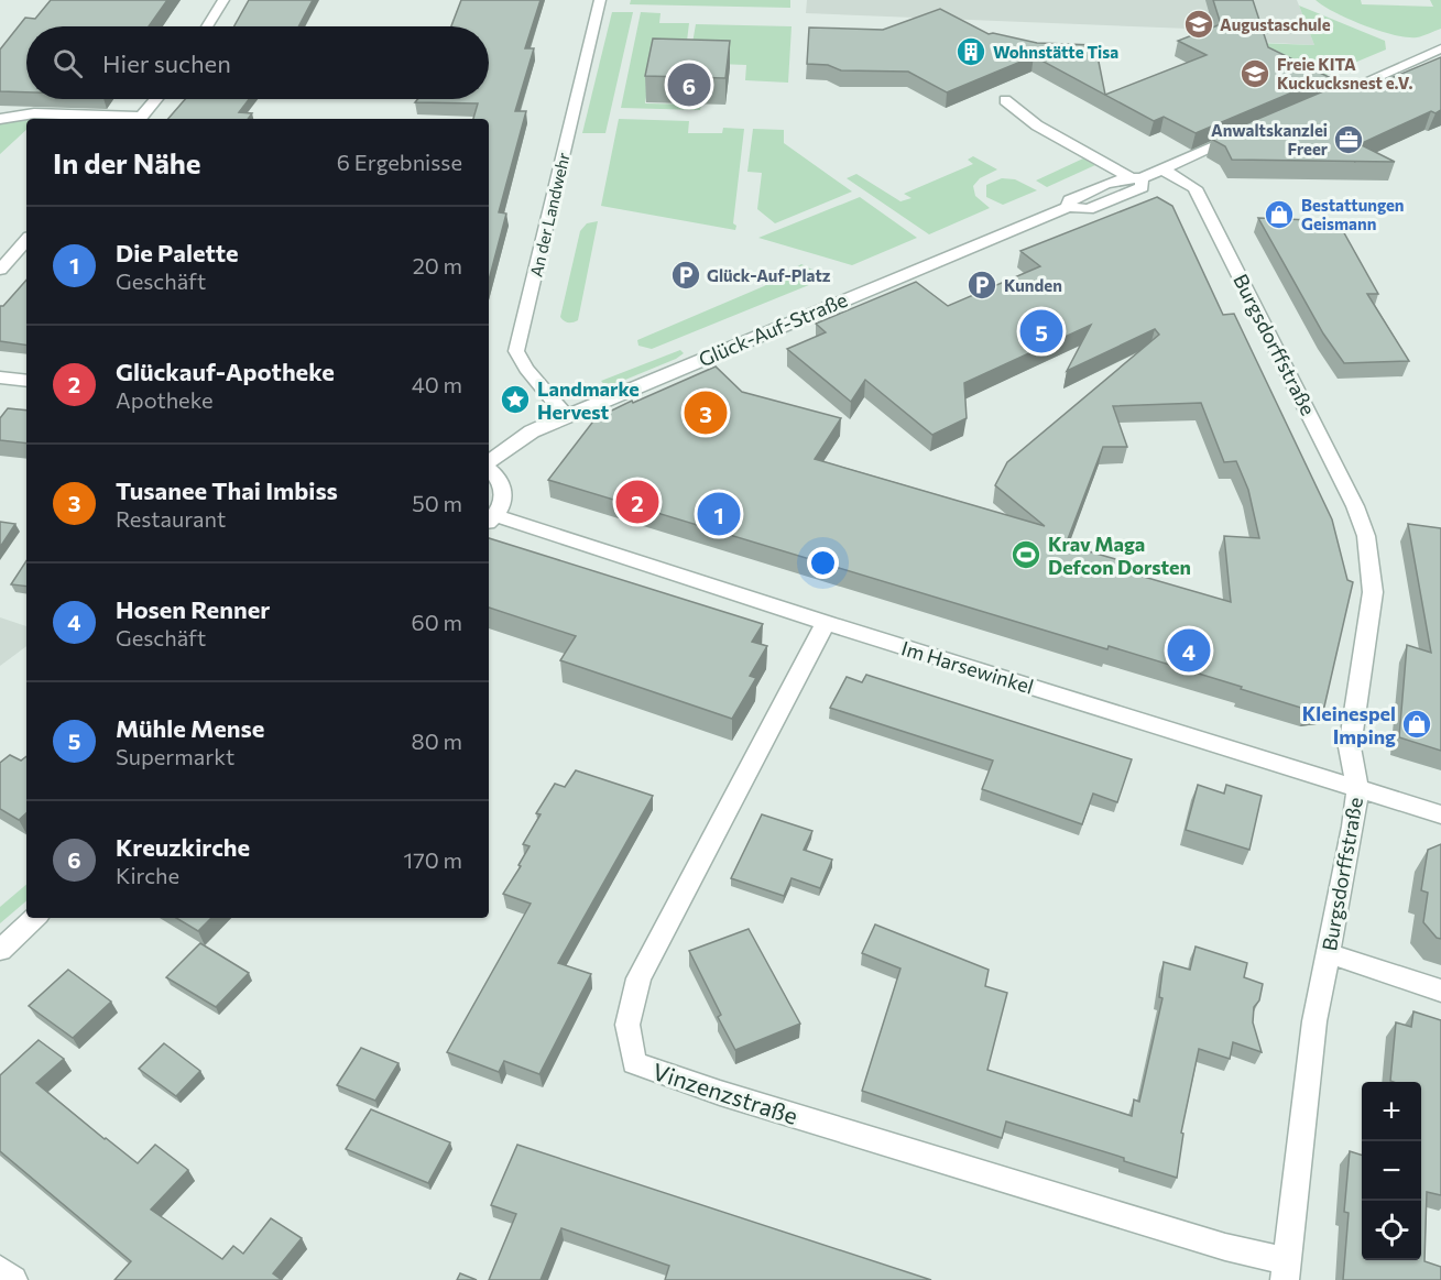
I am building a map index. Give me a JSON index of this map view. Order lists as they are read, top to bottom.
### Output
{
  "streets": {
    "street": [
      "An der Landwehr",
      "Glück-Auf-Straße",
      "Burgsdorffstraße",
      "Im Harsewinkel",
      "Vinzenzstraße"
    ]
  },
  "crossings": [
    ["An der Landwehr", "Glück-Auf-Straße"],
    ["Glück-Auf-Straße", "Burgsdorffstraße"],
    ["Burgsdorffstraße", "Im Harsewinkel"],
    ["Burgsdorffstraße", "Vinzenzstraße"],
    ["Im Harsewinkel", "Vinzenzstraße"]
  ],
  "places": {
    "school or university": ["Augustaschule", "Freie KITA Kuckucksnest e.V."],
    "building": ["Wohnstätte Tisa"],
    "office": ["Anwaltskanzlei Freer"],
    "shop": ["Bestattungen Geismann", "Kleinespel Imping"],
    "parking": ["Glück-Auf-Platz", "Kunden"],
    "place": ["Landmarke Hervest"],
    "sports": ["Krav Maga Defcon Dorsten"]
  },
  "page": {
    "search": "Hier suchen",
    "pins": [
      "6",
      "5",
      "3",
      "2",
      "1",
      "4"
    ],
    "heading": ["In der Nähe", "6 Ergebnisse"],
    "list": [
      {
        "mark": "1",
        "name": "Die Palette",
        "note": "Geschäft",
        "value": "20 m"
      },
      {
        "mark": "2",
        "name": "Glückauf-Apotheke",
        "note": "Apotheke",
        "value": "40 m"
      },
      {
        "mark": "3",
        "name": "Tusanee Thai Imbiss",
        "note": "Restaurant",
        "value": "50 m"
      },
      {
        "mark": "4",
        "name": "Hosen Renner",
        "note": "Geschäft",
        "value": "60 m"
      },
      {
        "mark": "5",
        "name": "Mühle Mense",
        "note": "Supermarkt",
        "value": "80 m"
      },
      {
        "mark": "6",
        "name": "Kreuzkirche",
        "note": "Kirche",
        "value": "170 m"
      }
    ],
    "map_buttons": ["+", "−"]
  }
}
